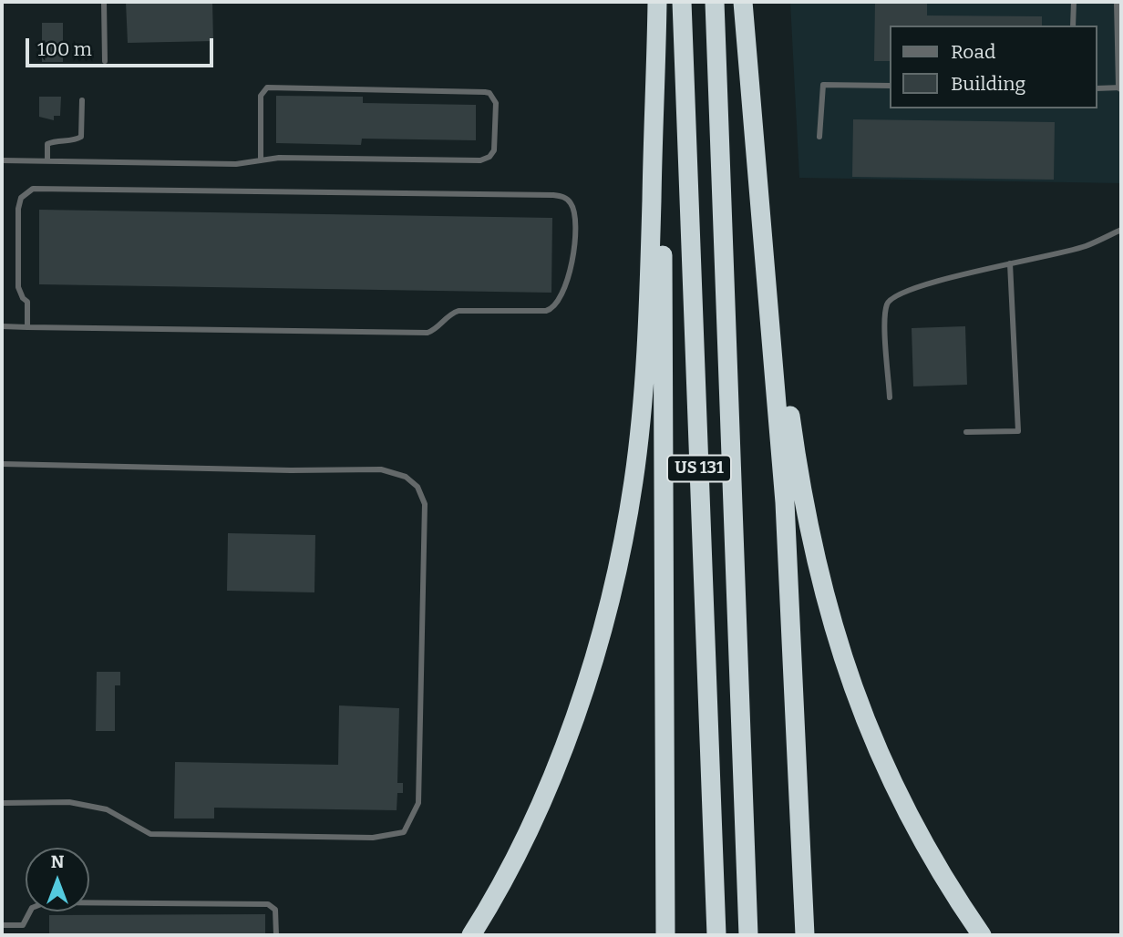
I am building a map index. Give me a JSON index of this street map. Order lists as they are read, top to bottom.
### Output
{
  "streets": {
    "highway": ["US 131"]
  },
  "legend": ["Road", "Building"],
  "scale_bar": "100 m",
  "north": "top"
}
